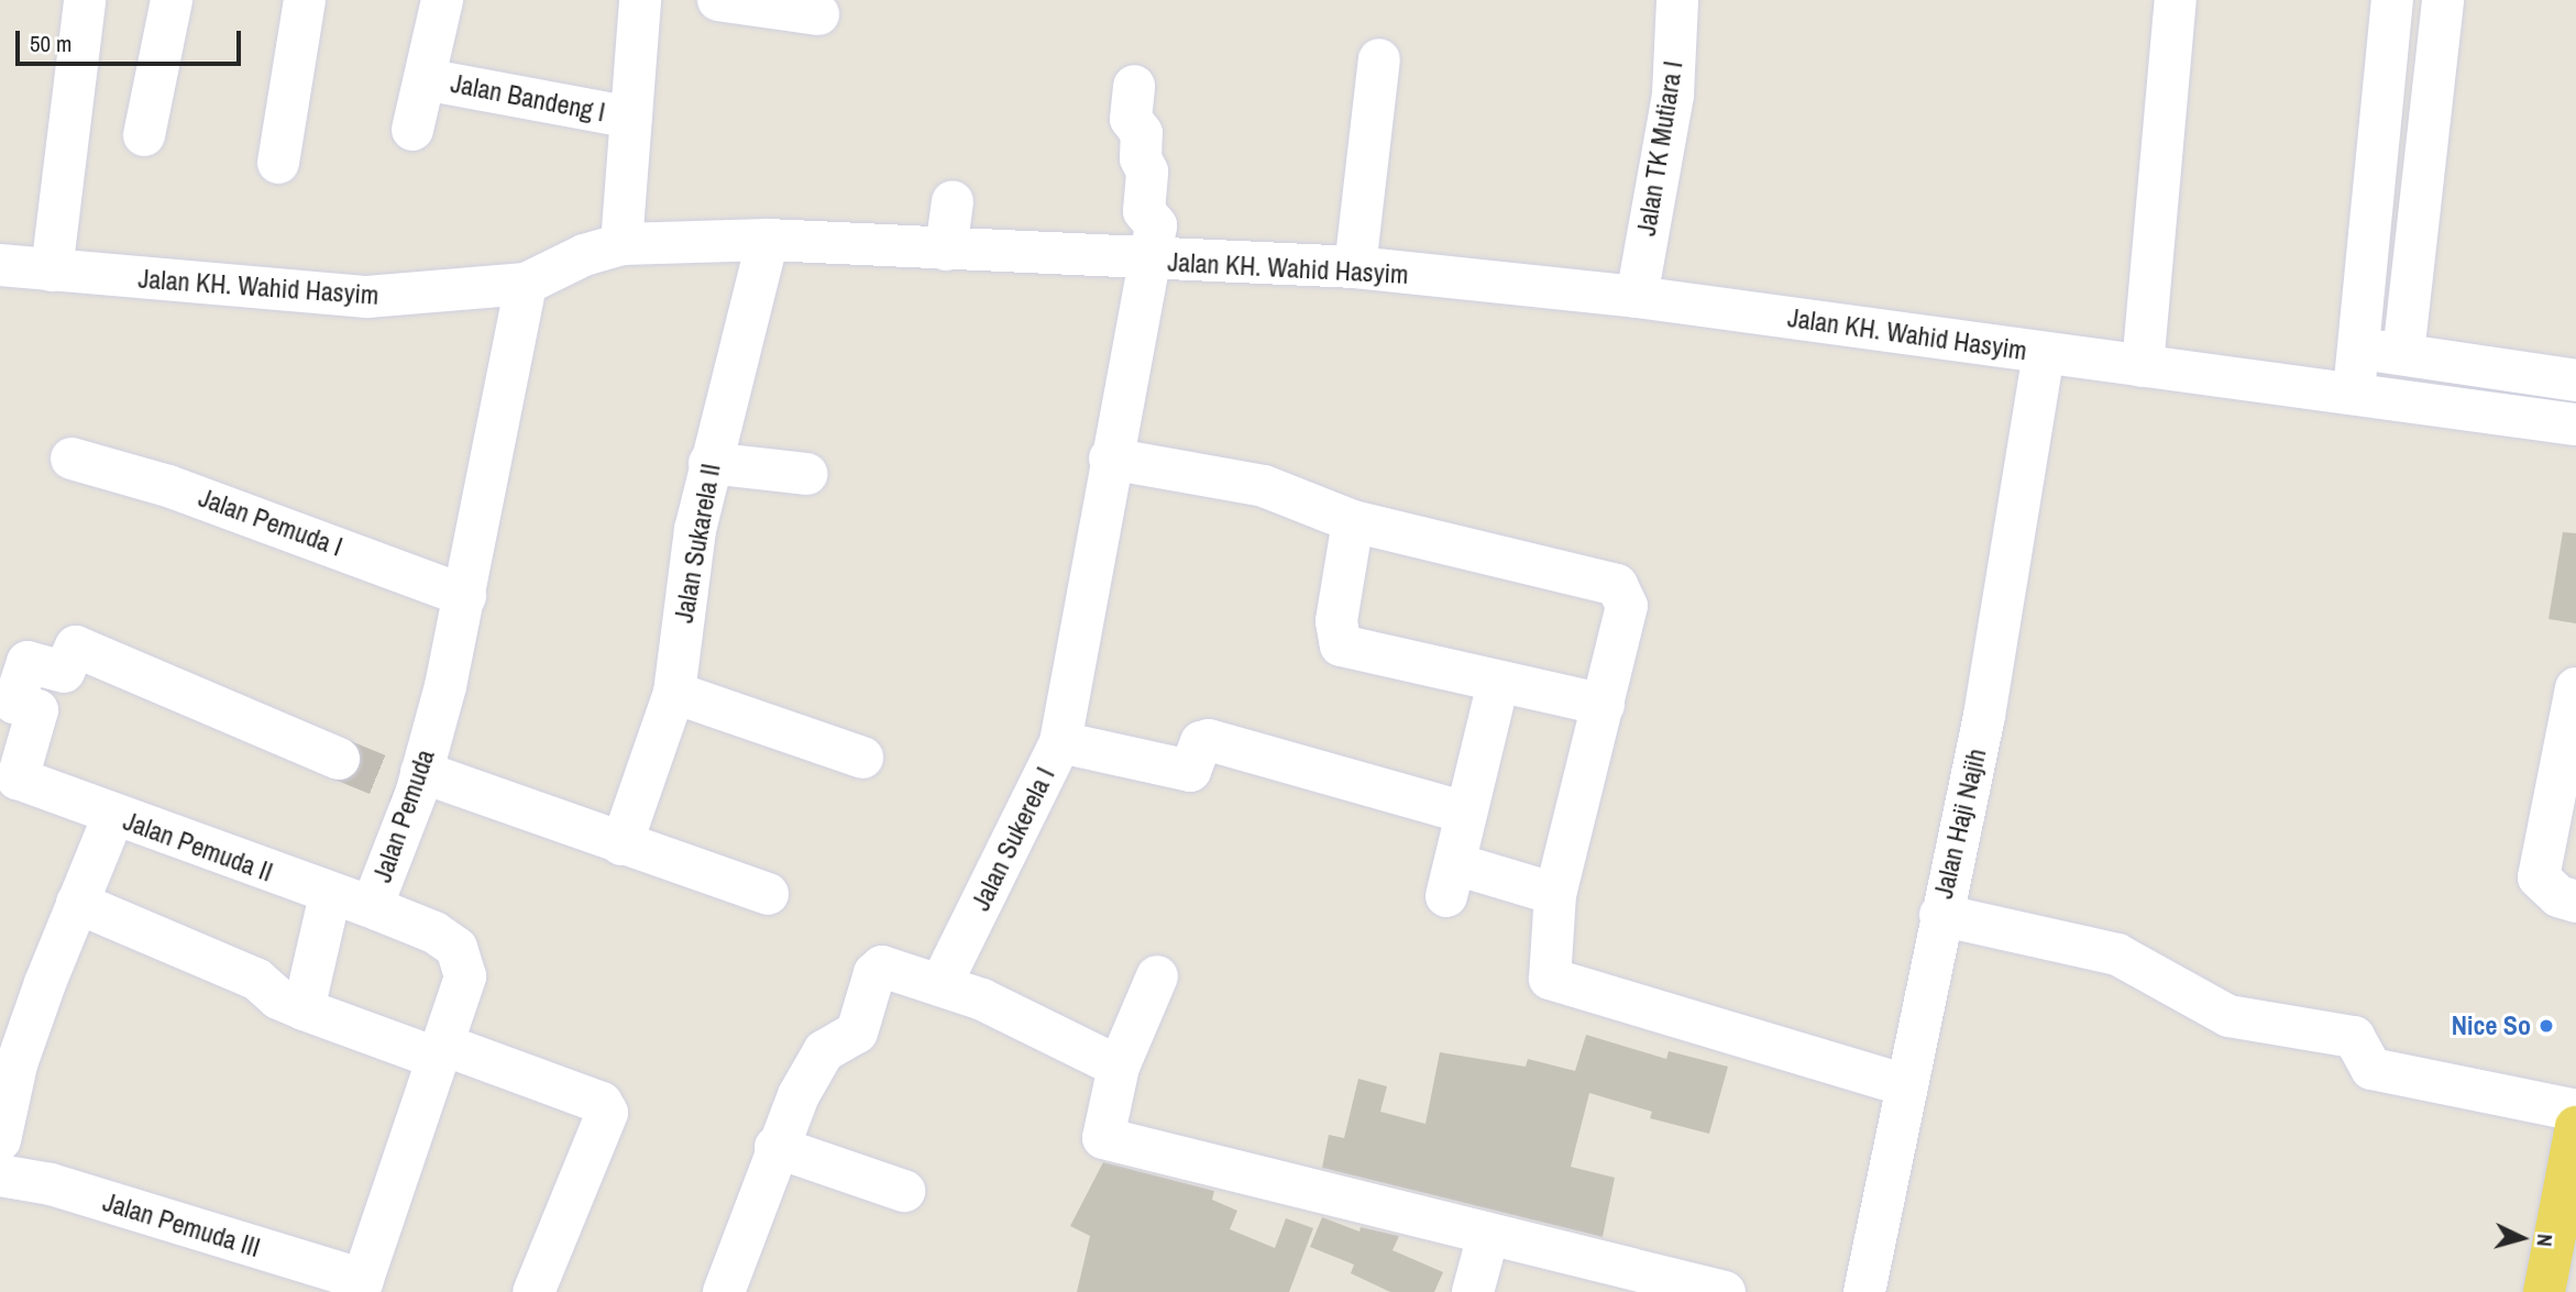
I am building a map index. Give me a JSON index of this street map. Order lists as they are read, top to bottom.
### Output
{
  "streets": {
    "street": [
      "Jalan Bandeng I",
      "Jalan TK Mutiara I",
      "Jalan KH. Wahid Hasyim",
      "Jalan Pemuda I",
      "Jalan Sukarela II",
      "Jalan Pemuda",
      "Jalan Haji Najih",
      "Jalan Sukerela I",
      "Jalan Pemuda II",
      "Jalan Pemuda III"
    ]
  },
  "crossings": [
    ["Jalan TK Mutiara I", "Jalan KH. Wahid Hasyim"],
    ["Jalan KH. Wahid Hasyim", "Jalan Sukarela II"],
    ["Jalan KH. Wahid Hasyim", "Jalan Pemuda"],
    ["Jalan KH. Wahid Hasyim", "Jalan Haji Najih"],
    ["Jalan KH. Wahid Hasyim", "Jalan Sukerela I"],
    ["Jalan Pemuda I", "Jalan Pemuda"],
    ["Jalan Pemuda", "Jalan Pemuda II"],
    ["Jalan Pemuda", "Jalan Pemuda III"]
  ],
  "places": ["Nice So"],
  "scale_bar": "50 m",
  "north": "right"
}
